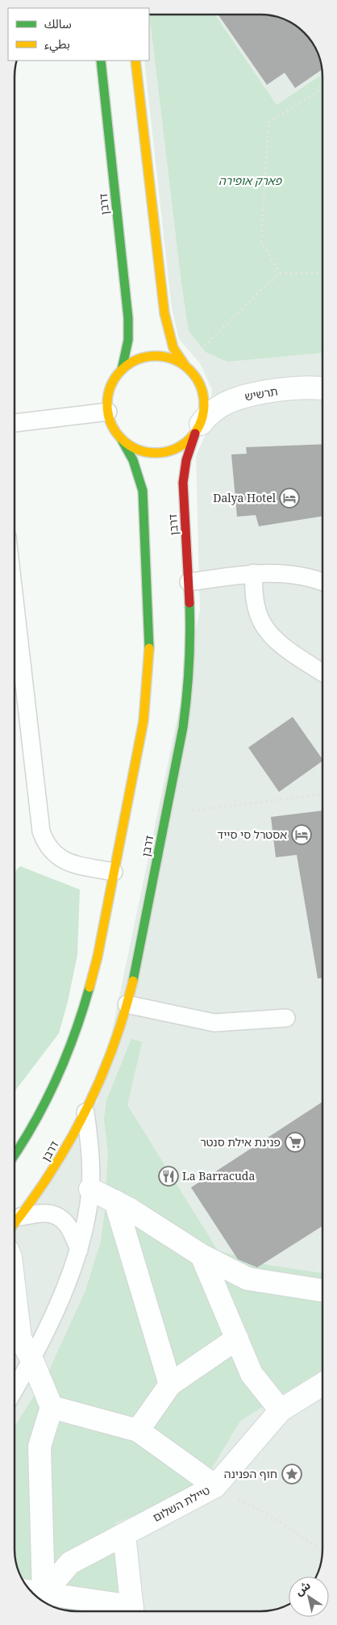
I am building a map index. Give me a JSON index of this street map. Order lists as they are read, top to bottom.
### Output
{
  "streets": {
    "street": ["דרבן", "תרשיש", "טיילת השלום"]
  },
  "crossings": [
    ["דרבן", "תרשיש"]
  ],
  "parks": ["פארק אופירה"],
  "places": {
    "hotel": ["Dalya Hotel", "אסטרל סי סייד"],
    "supermarket": ["פנינת אילת סנטר"],
    "restaurant": ["La Barracuda"],
    "place": ["חוף הפנינה"]
  },
  "legend": ["سالك", "بطيء"],
  "north": "top left"
}
